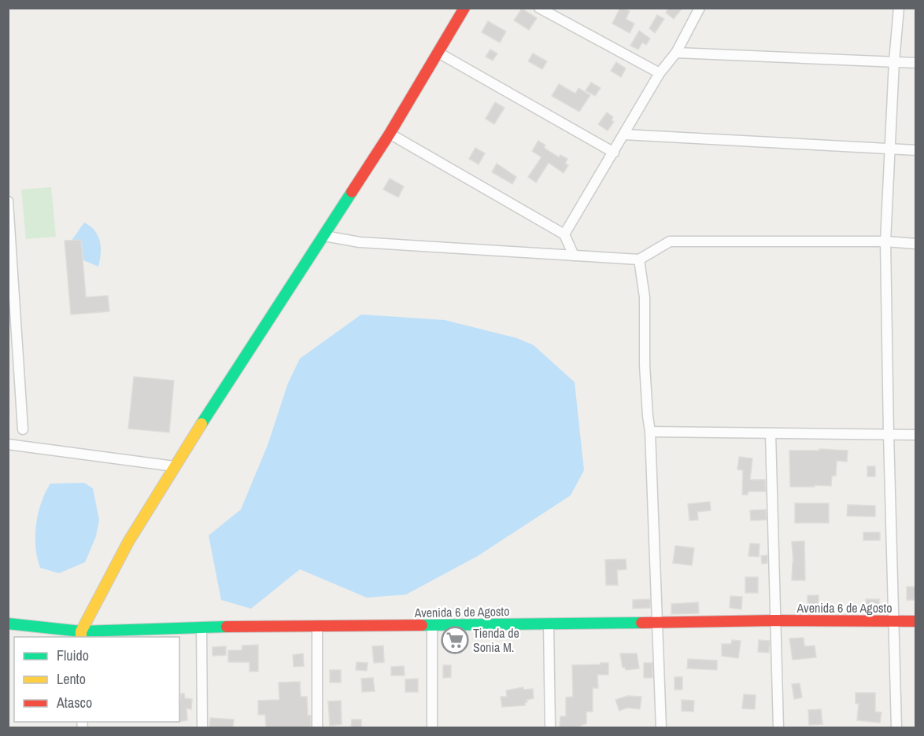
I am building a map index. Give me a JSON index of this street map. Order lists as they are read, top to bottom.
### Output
{
  "streets": {
    "street": ["Avenida 6 de Agosto"]
  },
  "places": {
    "supermarket": ["Tienda de Sonia M."]
  },
  "legend": ["Fluido", "Lento", "Atasco"]
}
